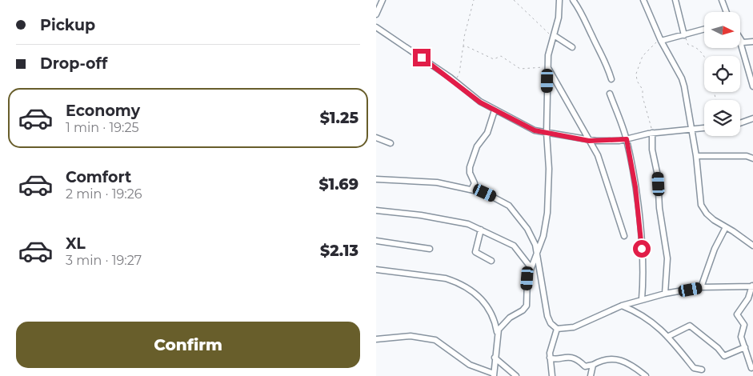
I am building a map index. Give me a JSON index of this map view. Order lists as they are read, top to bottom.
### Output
{
  "north": "right",
  "page": {
    "banner": ["Pickup", "Drop-off"],
    "list": [
      {
        "name": "Economy",
        "note": "1 min · 19:25",
        "value": "$1.25"
      },
      {
        "name": "Comfort",
        "note": "2 min · 19:26",
        "value": "$1.69"
      },
      {
        "name": "XL",
        "note": "3 min · 19:27",
        "value": "$2.13"
      }
    ],
    "buttons": "Confirm"
  }
}
